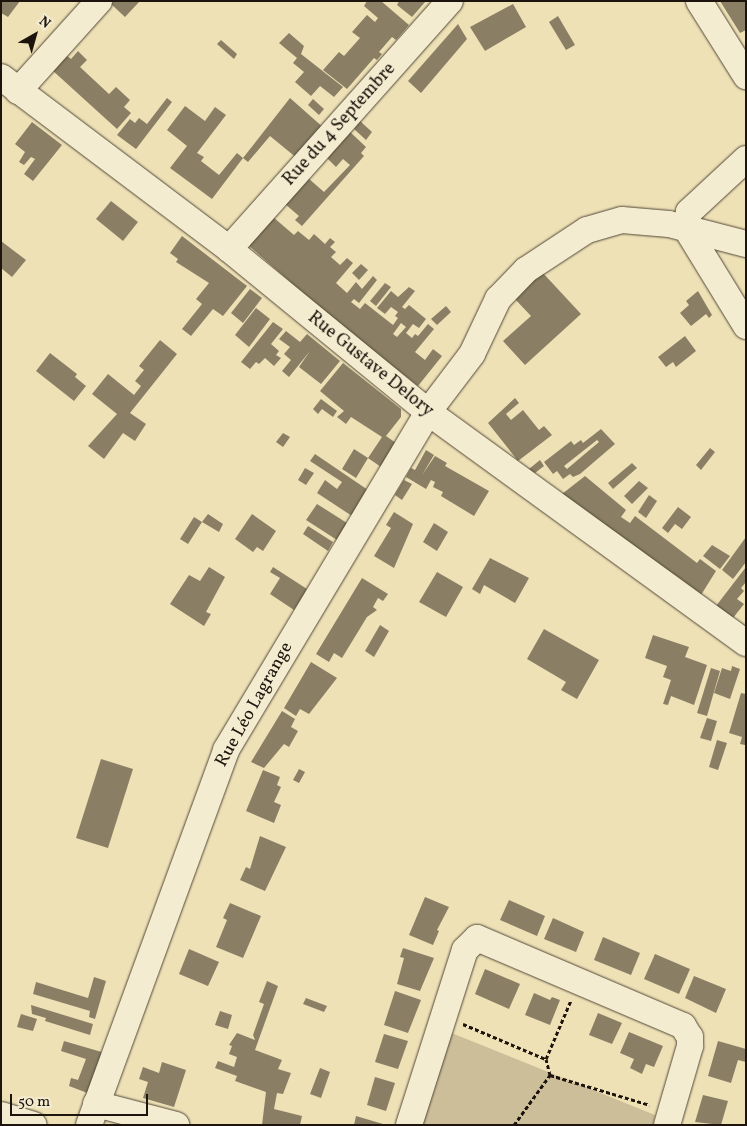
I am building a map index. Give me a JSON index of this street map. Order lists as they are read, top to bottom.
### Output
{
  "streets": {
    "street": ["Rue du 4 Septembre", "Rue Gustave Delory", "Rue Léo Lagrange"]
  },
  "crossings": [
    ["Rue du 4 Septembre", "Rue Gustave Delory"],
    ["Rue Gustave Delory", "Rue Léo Lagrange"]
  ],
  "scale_bar": "50 m",
  "north": "top right"
}
